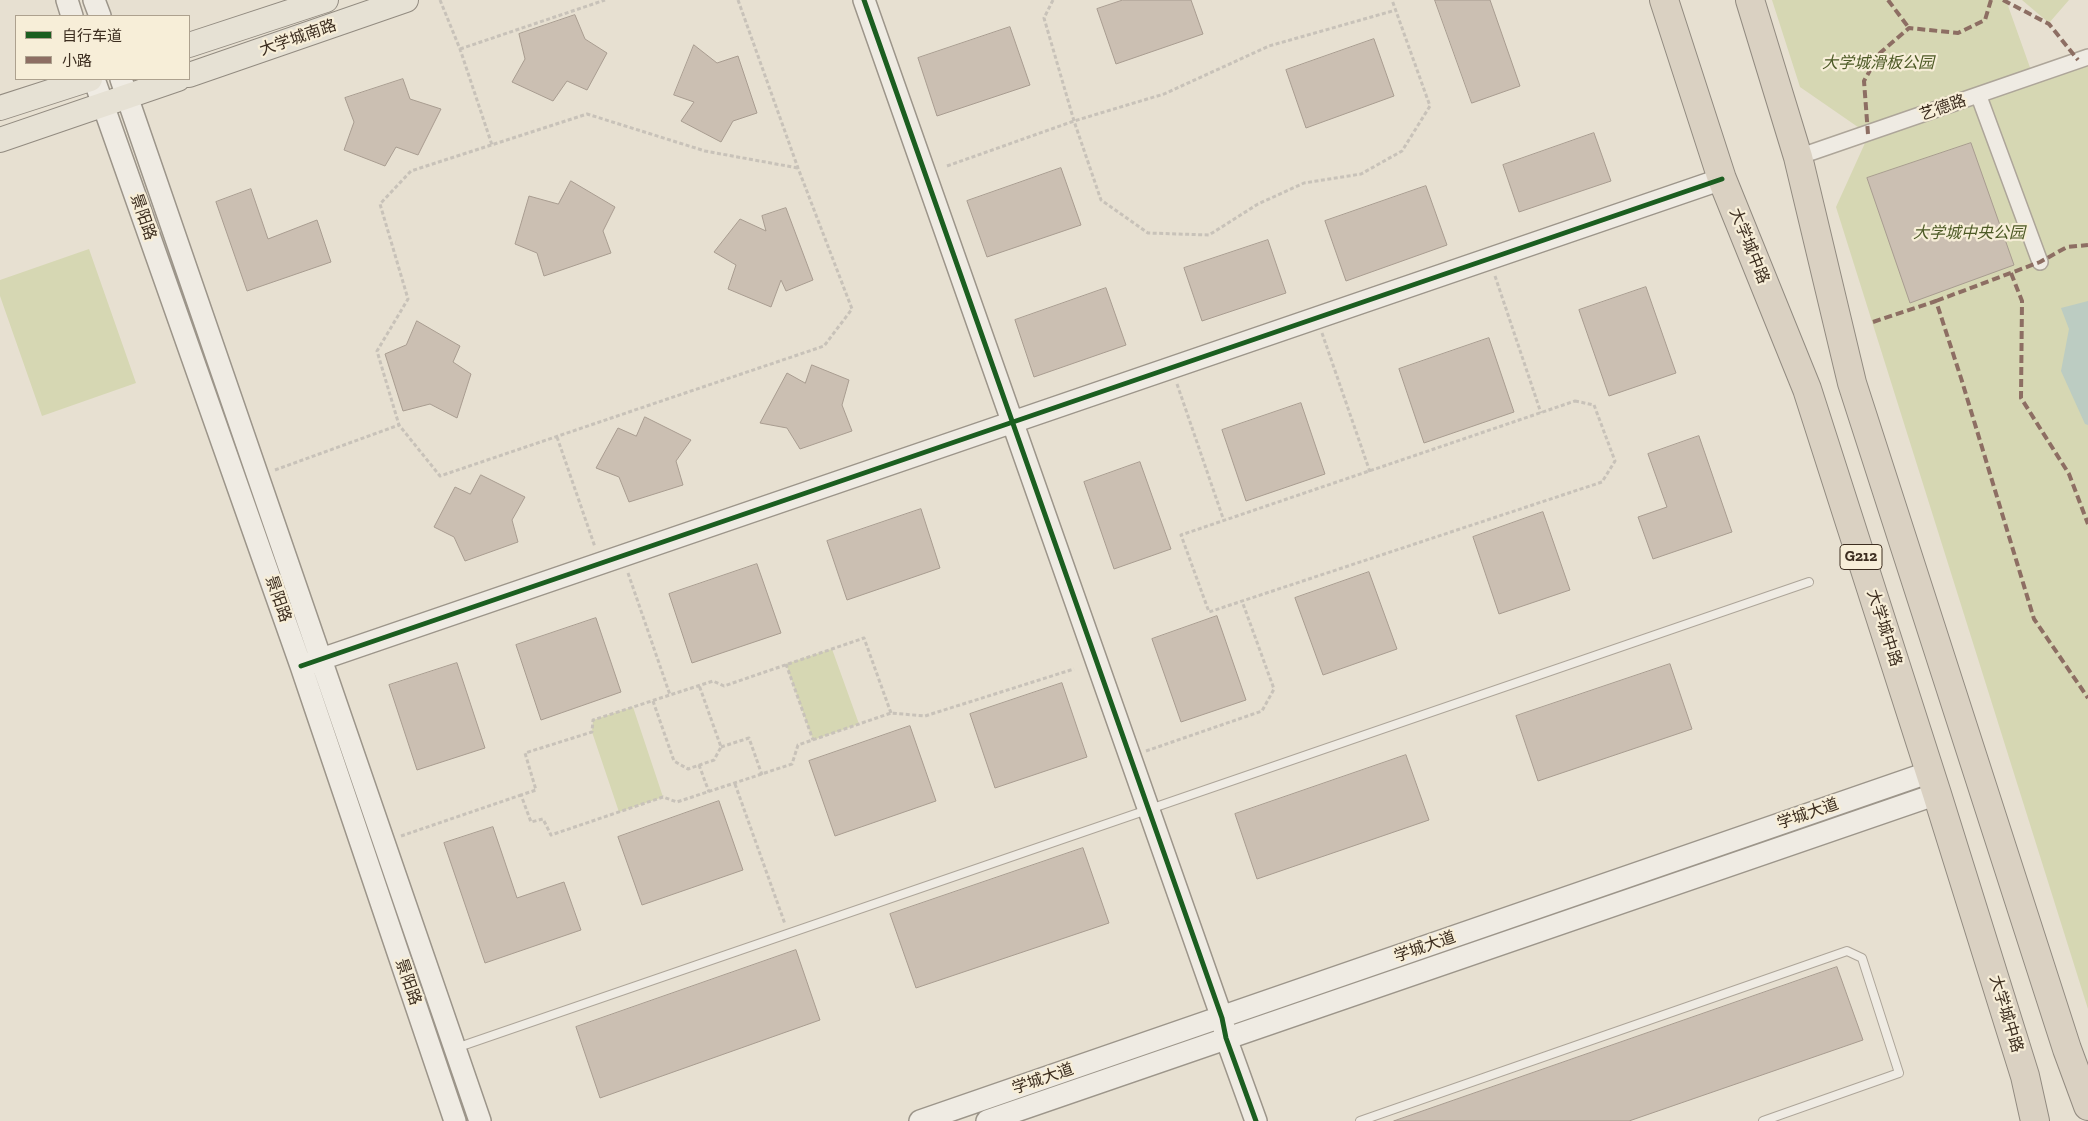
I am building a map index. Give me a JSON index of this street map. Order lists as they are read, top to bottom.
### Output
{
  "streets": {
    "highway": ["大学城中路", "G212"],
    "main road": ["大学城南路", "景阳路", "学城大道"],
    "street": ["艺德路"]
  },
  "crossings": [
    ["艺德路", "G212"],
    ["大学城中路", "学城大道"]
  ],
  "parks": ["大学城滑板公园", "大学城中央公园"],
  "legend": ["自行车道", "小路"]
}
